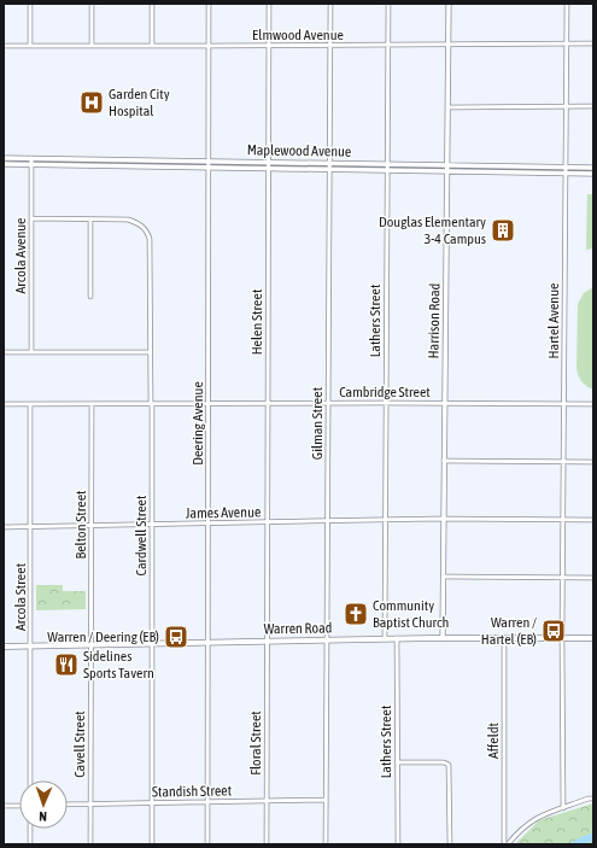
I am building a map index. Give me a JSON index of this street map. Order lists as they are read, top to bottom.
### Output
{
  "streets": {
    "main road": ["Warren Road"],
    "street": [
      "Elmwood Avenue",
      "Maplewood Avenue",
      "Arcola Avenue",
      "Lathers Street",
      "Harrison Road",
      "Hartel Avenue",
      "Helen Street",
      "Cambridge Street",
      "Deering Avenue",
      "Gilman Street",
      "James Avenue",
      "Belton Street",
      "Cardwell Street",
      "Arcola Street",
      "Affeldt",
      "Floral Street",
      "Cavell Street",
      "Standish Street"
    ]
  },
  "crossings": [
    ["Elmwood Avenue", "Lathers Street"],
    ["Elmwood Avenue", "Harrison Road"],
    ["Elmwood Avenue", "Hartel Avenue"],
    ["Elmwood Avenue", "Helen Street"],
    ["Elmwood Avenue", "Deering Avenue"],
    ["Elmwood Avenue", "Gilman Street"],
    ["Maplewood Avenue", "Arcola Avenue"],
    ["Maplewood Avenue", "Lathers Street"],
    ["Maplewood Avenue", "Harrison Road"],
    ["Maplewood Avenue", "Hartel Avenue"],
    ["Maplewood Avenue", "Helen Street"],
    ["Maplewood Avenue", "Deering Avenue"],
    ["Maplewood Avenue", "Gilman Street"],
    ["Lathers Street", "Cambridge Street"],
    ["Lathers Street", "James Avenue"],
    ["Lathers Street", "Warren Road"],
    ["Harrison Road", "Cambridge Street"],
    ["Harrison Road", "James Avenue"],
    ["Harrison Road", "Warren Road"],
    ["Hartel Avenue", "Cambridge Street"],
    ["Hartel Avenue", "James Avenue"],
    ["Hartel Avenue", "Warren Road"],
    ["Helen Street", "Cambridge Street"],
    ["Helen Street", "James Avenue"],
    ["Helen Street", "Warren Road"],
    ["Helen Street", "Floral Street"],
    ["Cambridge Street", "Deering Avenue"],
    ["Cambridge Street", "Gilman Street"],
    ["Cambridge Street", "Belton Street"],
    ["Cambridge Street", "Cardwell Street"],
    ["Cambridge Street", "Arcola Street"],
    ["Deering Avenue", "James Avenue"],
    ["Deering Avenue", "Warren Road"],
    ["Deering Avenue", "Standish Street"],
    ["Gilman Street", "James Avenue"],
    ["Gilman Street", "Warren Road"],
    ["Gilman Street", "Standish Street"],
    ["James Avenue", "Belton Street"],
    ["James Avenue", "Cardwell Street"],
    ["James Avenue", "Arcola Street"],
    ["Belton Street", "Warren Road"],
    ["Belton Street", "Cavell Street"],
    ["Cardwell Street", "Warren Road"],
    ["Cardwell Street", "Standish Street"],
    ["Arcola Street", "Warren Road"],
    ["Warren Road", "Affeldt"],
    ["Warren Road", "Floral Street"],
    ["Warren Road", "Cavell Street"],
    ["Floral Street", "Standish Street"],
    ["Cavell Street", "Standish Street"]
  ],
  "places": {
    "hospital": ["Garden City Hospital"],
    "building": ["Douglas Elementary 3-4 Campus"],
    "church": ["Community Baptist Church"],
    "bus stop": ["Warren / Hartel (EB)", "Warren / Deering (EB)"],
    "restaurant": ["Sidelines Sports Tavern"]
  },
  "north": "bottom"
}
